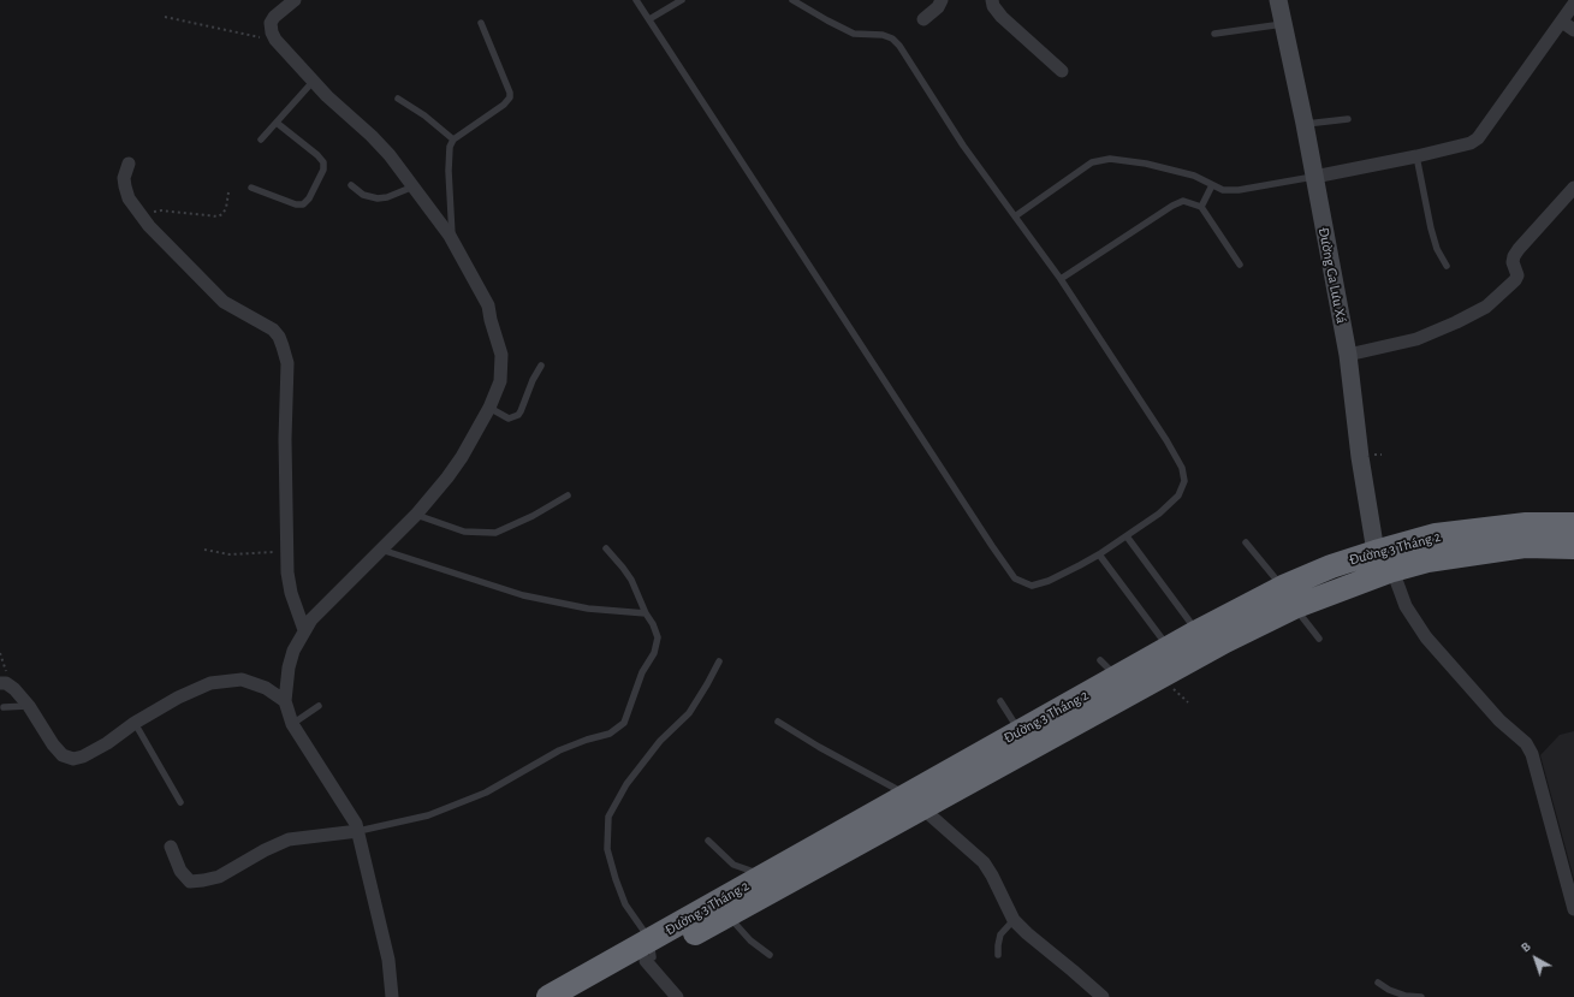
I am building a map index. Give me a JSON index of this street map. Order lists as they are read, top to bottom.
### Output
{
  "streets": {
    "highway": ["Đường 3 Tháng 2"],
    "street": ["Đường Ga Lưu Xá"]
  },
  "crossings": [
    ["Đường Ga Lưu Xá", "Đường 3 Tháng 2"]
  ],
  "north": "top left"
}
